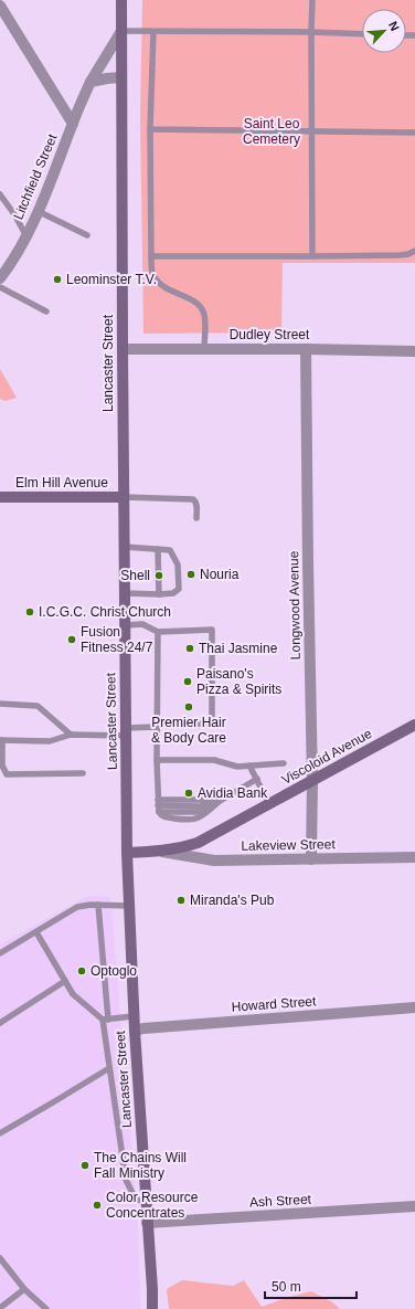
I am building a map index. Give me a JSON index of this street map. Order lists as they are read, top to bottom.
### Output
{
  "streets": {
    "main road": ["Lancaster Street", "Elm Hill Avenue", "Viscoloid Avenue"],
    "street": [
      "Litchfield Street",
      "Dudley Street",
      "Longwood Avenue",
      "Lakeview Street",
      "Howard Street",
      "Ash Street"
    ]
  },
  "crossings": [
    ["Litchfield Street", "Lancaster Street"],
    ["Dudley Street", "Lancaster Street"],
    ["Dudley Street", "Longwood Avenue"],
    ["Lancaster Street", "Elm Hill Avenue"],
    ["Lancaster Street", "Viscoloid Avenue"],
    ["Lancaster Street", "Howard Street"],
    ["Lancaster Street", "Ash Street"],
    ["Longwood Avenue", "Viscoloid Avenue"],
    ["Longwood Avenue", "Lakeview Street"],
    ["Viscoloid Avenue", "Lakeview Street"]
  ],
  "parks": ["Saint Leo Cemetery"],
  "places": [
    "Leominster T.V.",
    "Nouria",
    "Shell",
    "I.C.G.C. Christ Church",
    "Fusion Fitness 24/7",
    "Thai Jasmine",
    "Paisano's Pizza & Spirits",
    "Premier Hair & Body Care",
    "Avidia Bank",
    "Miranda's Pub",
    "Optoglo",
    "The Chains Will Fall Ministry",
    "Color Resource Concentrates"
  ],
  "scale_bar": "50 m",
  "north": "top right"
}
